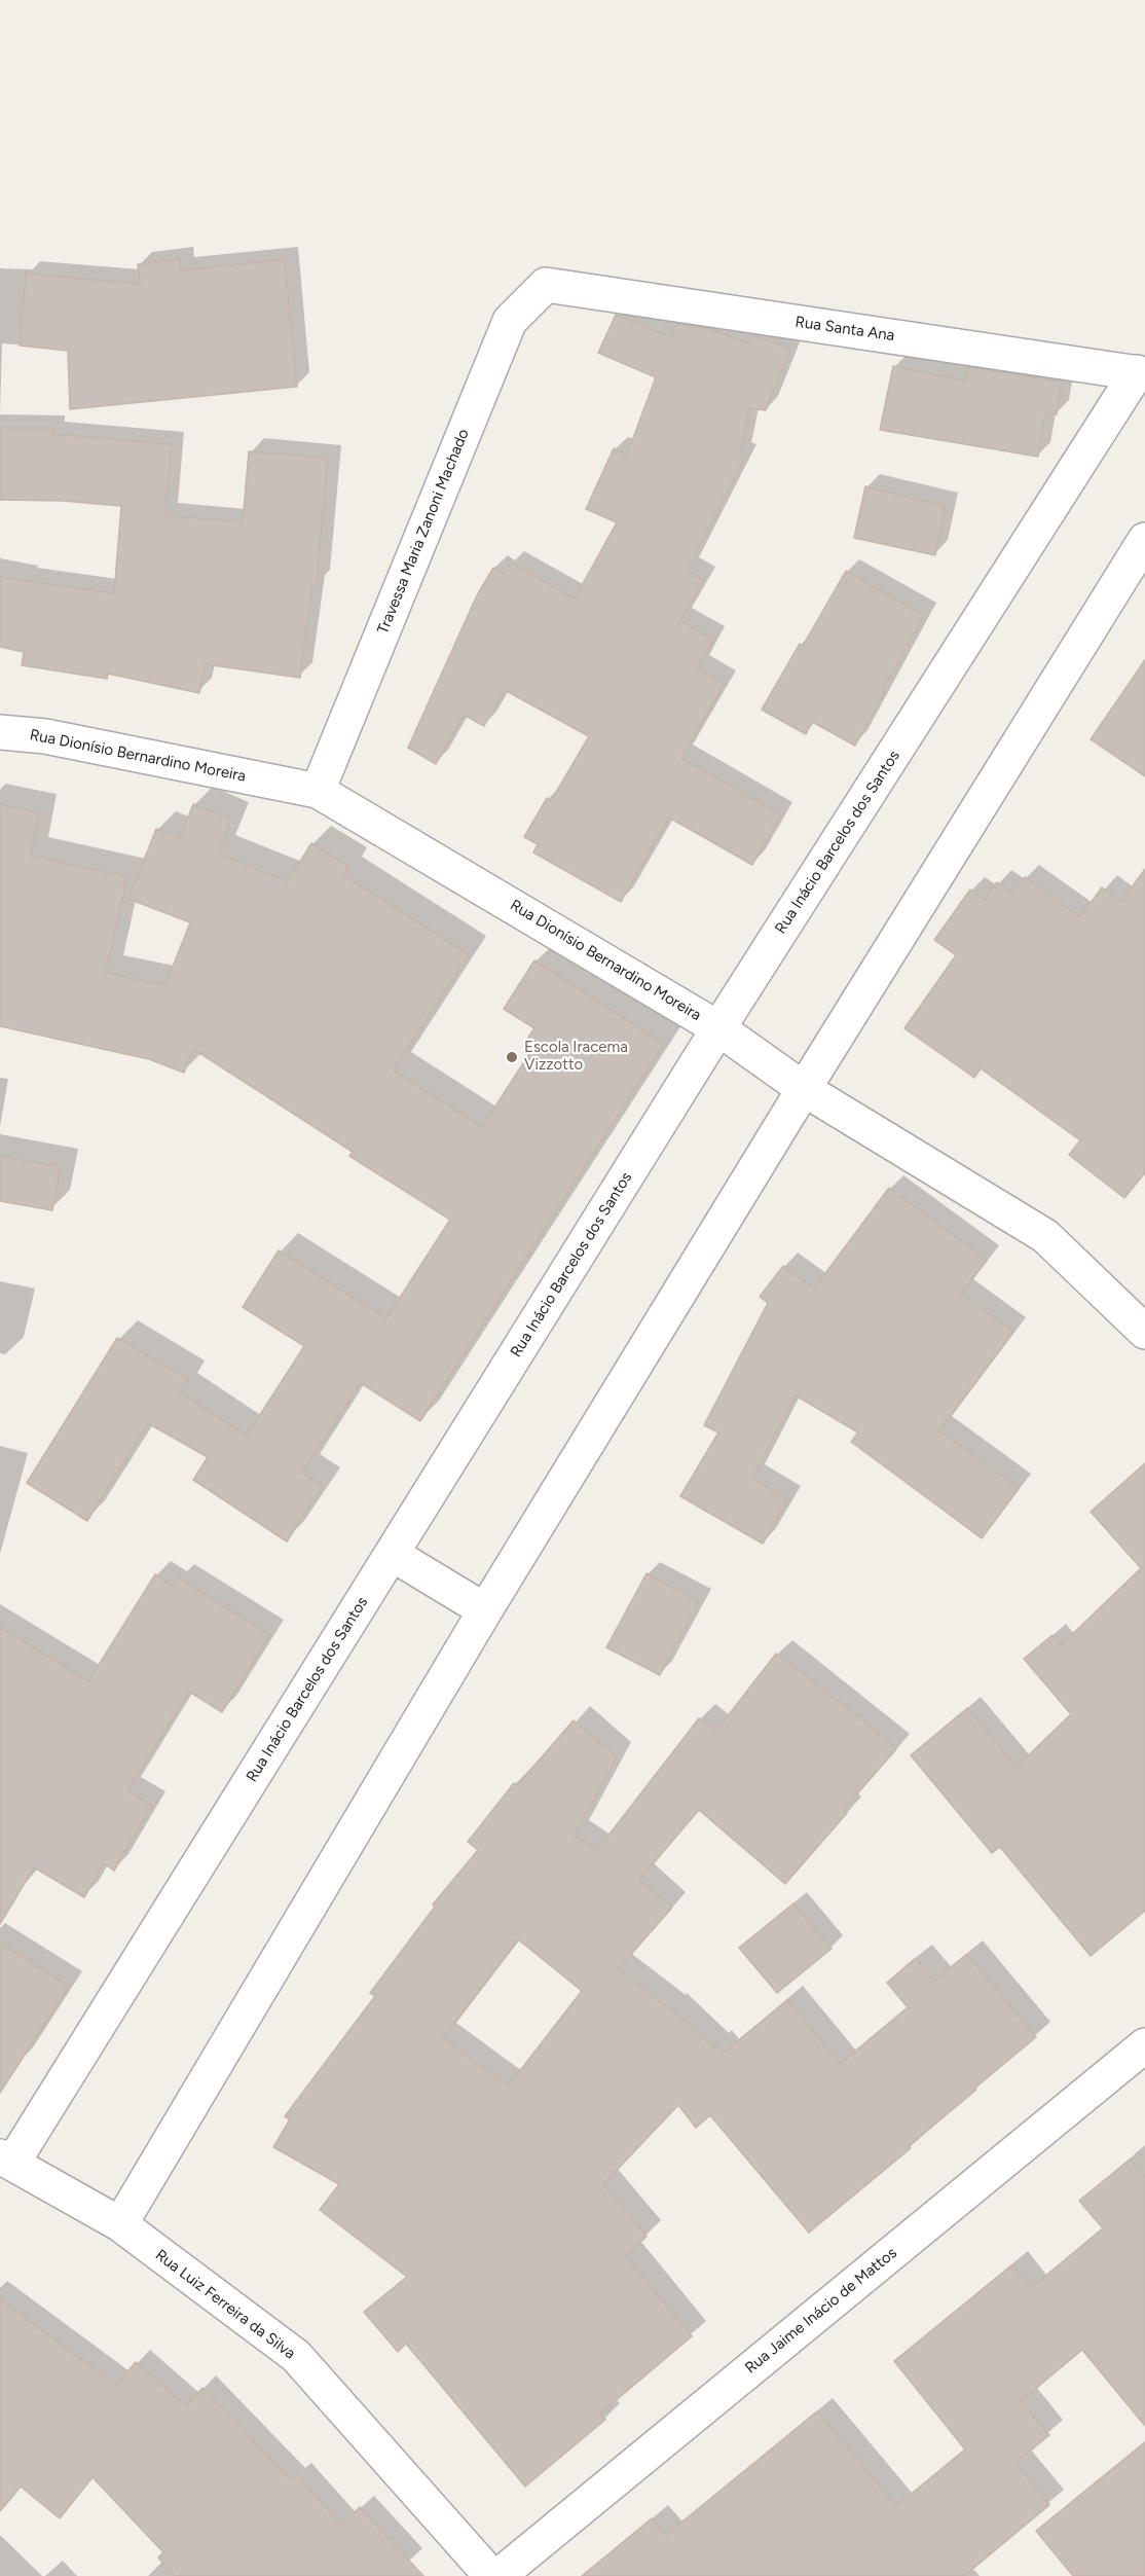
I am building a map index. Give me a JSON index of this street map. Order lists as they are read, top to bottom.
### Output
{
  "streets": {
    "street": [
      "Rua Santa Ana",
      "Travessa Maria Zanoni Machado",
      "Rua Dionísio Bernardino Moreira",
      "Rua Inácio Barcelos dos Santos",
      "Rua Luiz Ferreira da Silva",
      "Rua Jaime Inácio de Mattos"
    ]
  },
  "crossings": [
    ["Rua Santa Ana", "Travessa Maria Zanoni Machado"],
    ["Rua Santa Ana", "Rua Inácio Barcelos dos Santos"],
    ["Travessa Maria Zanoni Machado", "Rua Dionísio Bernardino Moreira"],
    ["Rua Dionísio Bernardino Moreira", "Rua Inácio Barcelos dos Santos"],
    ["Rua Inácio Barcelos dos Santos", "Rua Luiz Ferreira da Silva"]
  ],
  "places": ["Escola Iracema Vizzotto"]
}
